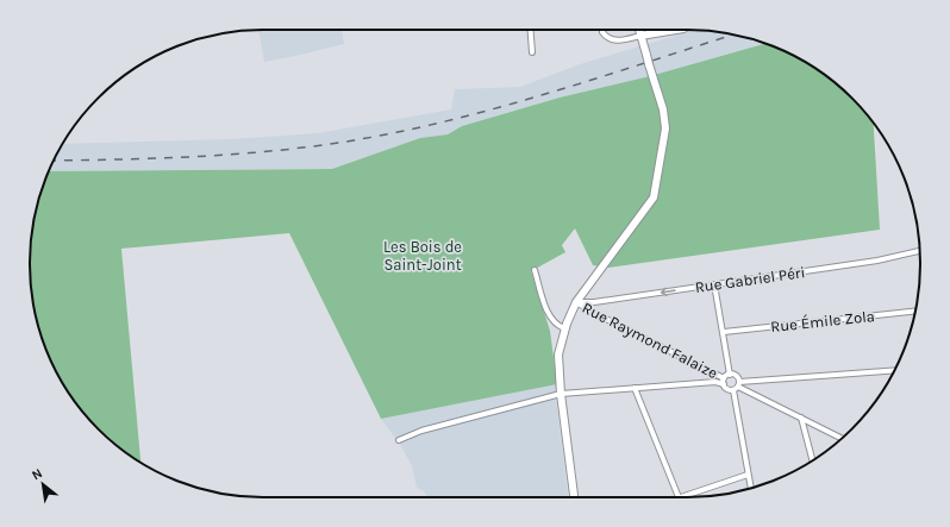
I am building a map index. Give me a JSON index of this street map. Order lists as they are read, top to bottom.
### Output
{
  "streets": {
    "street": ["Rue Gabriel Péri", "Rue Émile Zola", "Rue Raymond Falaize"]
  },
  "crossings": [
    ["Rue Gabriel Péri", "Rue Raymond Falaize"]
  ],
  "one_way": ["Rue Gabriel Péri"],
  "parks": ["Les Bois de Saint-Joint"],
  "north": "top left"
}
